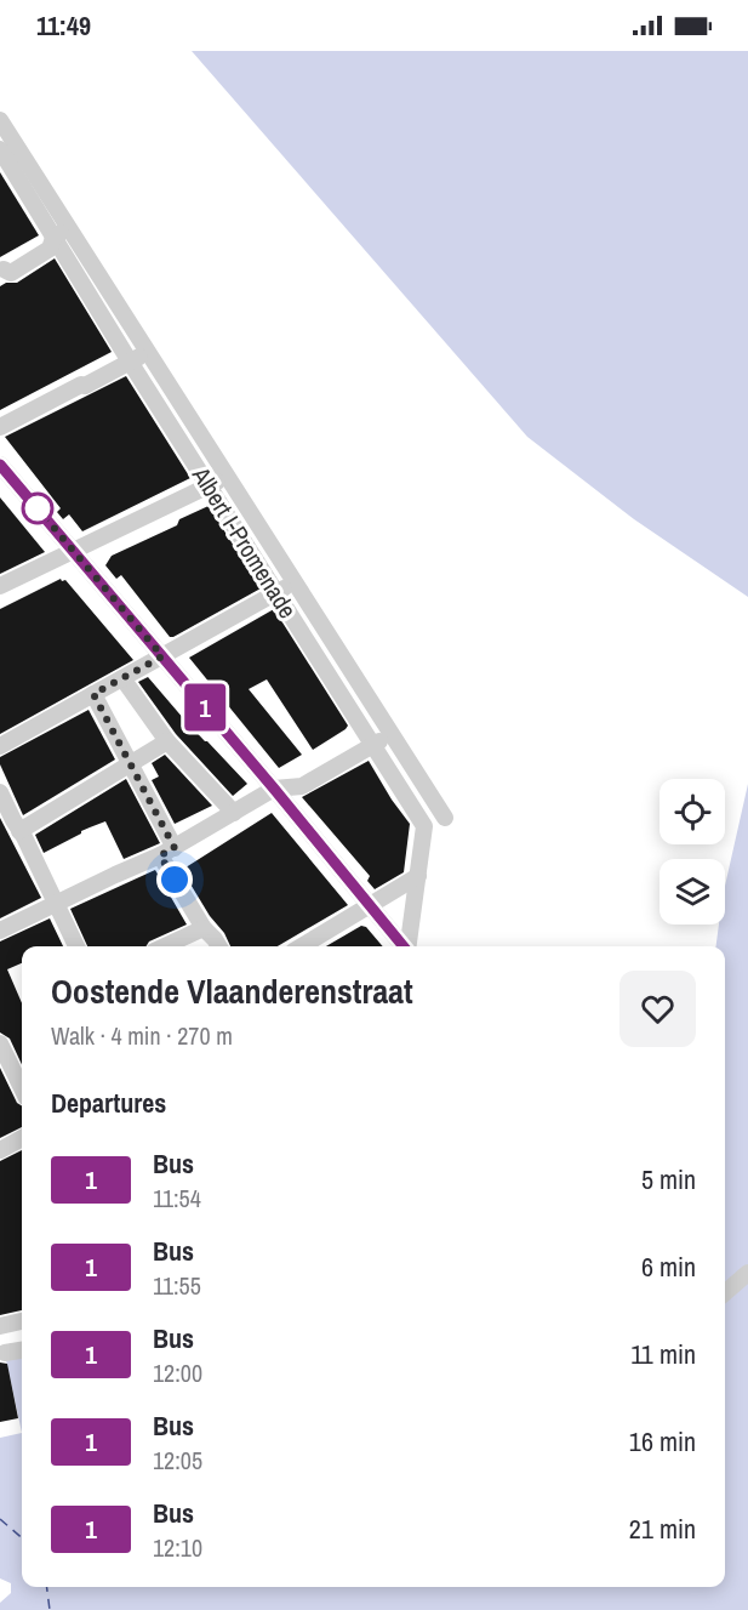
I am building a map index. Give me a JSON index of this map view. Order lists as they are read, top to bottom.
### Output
{
  "streets": {
    "street": ["Albert I-Promenade"]
  },
  "lines": ["bus line 1"],
  "page": {
    "status": "11:49",
    "on_map": "1",
    "heading": [
      ["Oostende Vlaanderenstraat", "Walk · 4 min · 270 m"],
      "Departures"
    ],
    "list": [
      {
        "mark": "1",
        "name": "Bus",
        "note": "11:54",
        "value": "5 min"
      },
      {
        "mark": "1",
        "name": "Bus",
        "note": "11:55",
        "value": "6 min"
      },
      {
        "mark": "1",
        "name": "Bus",
        "note": "12:00",
        "value": "11 min"
      },
      {
        "mark": "1",
        "name": "Bus",
        "note": "12:05",
        "value": "16 min"
      },
      {
        "mark": "1",
        "name": "Bus",
        "note": "12:10",
        "value": "21 min"
      }
    ]
  }
}
